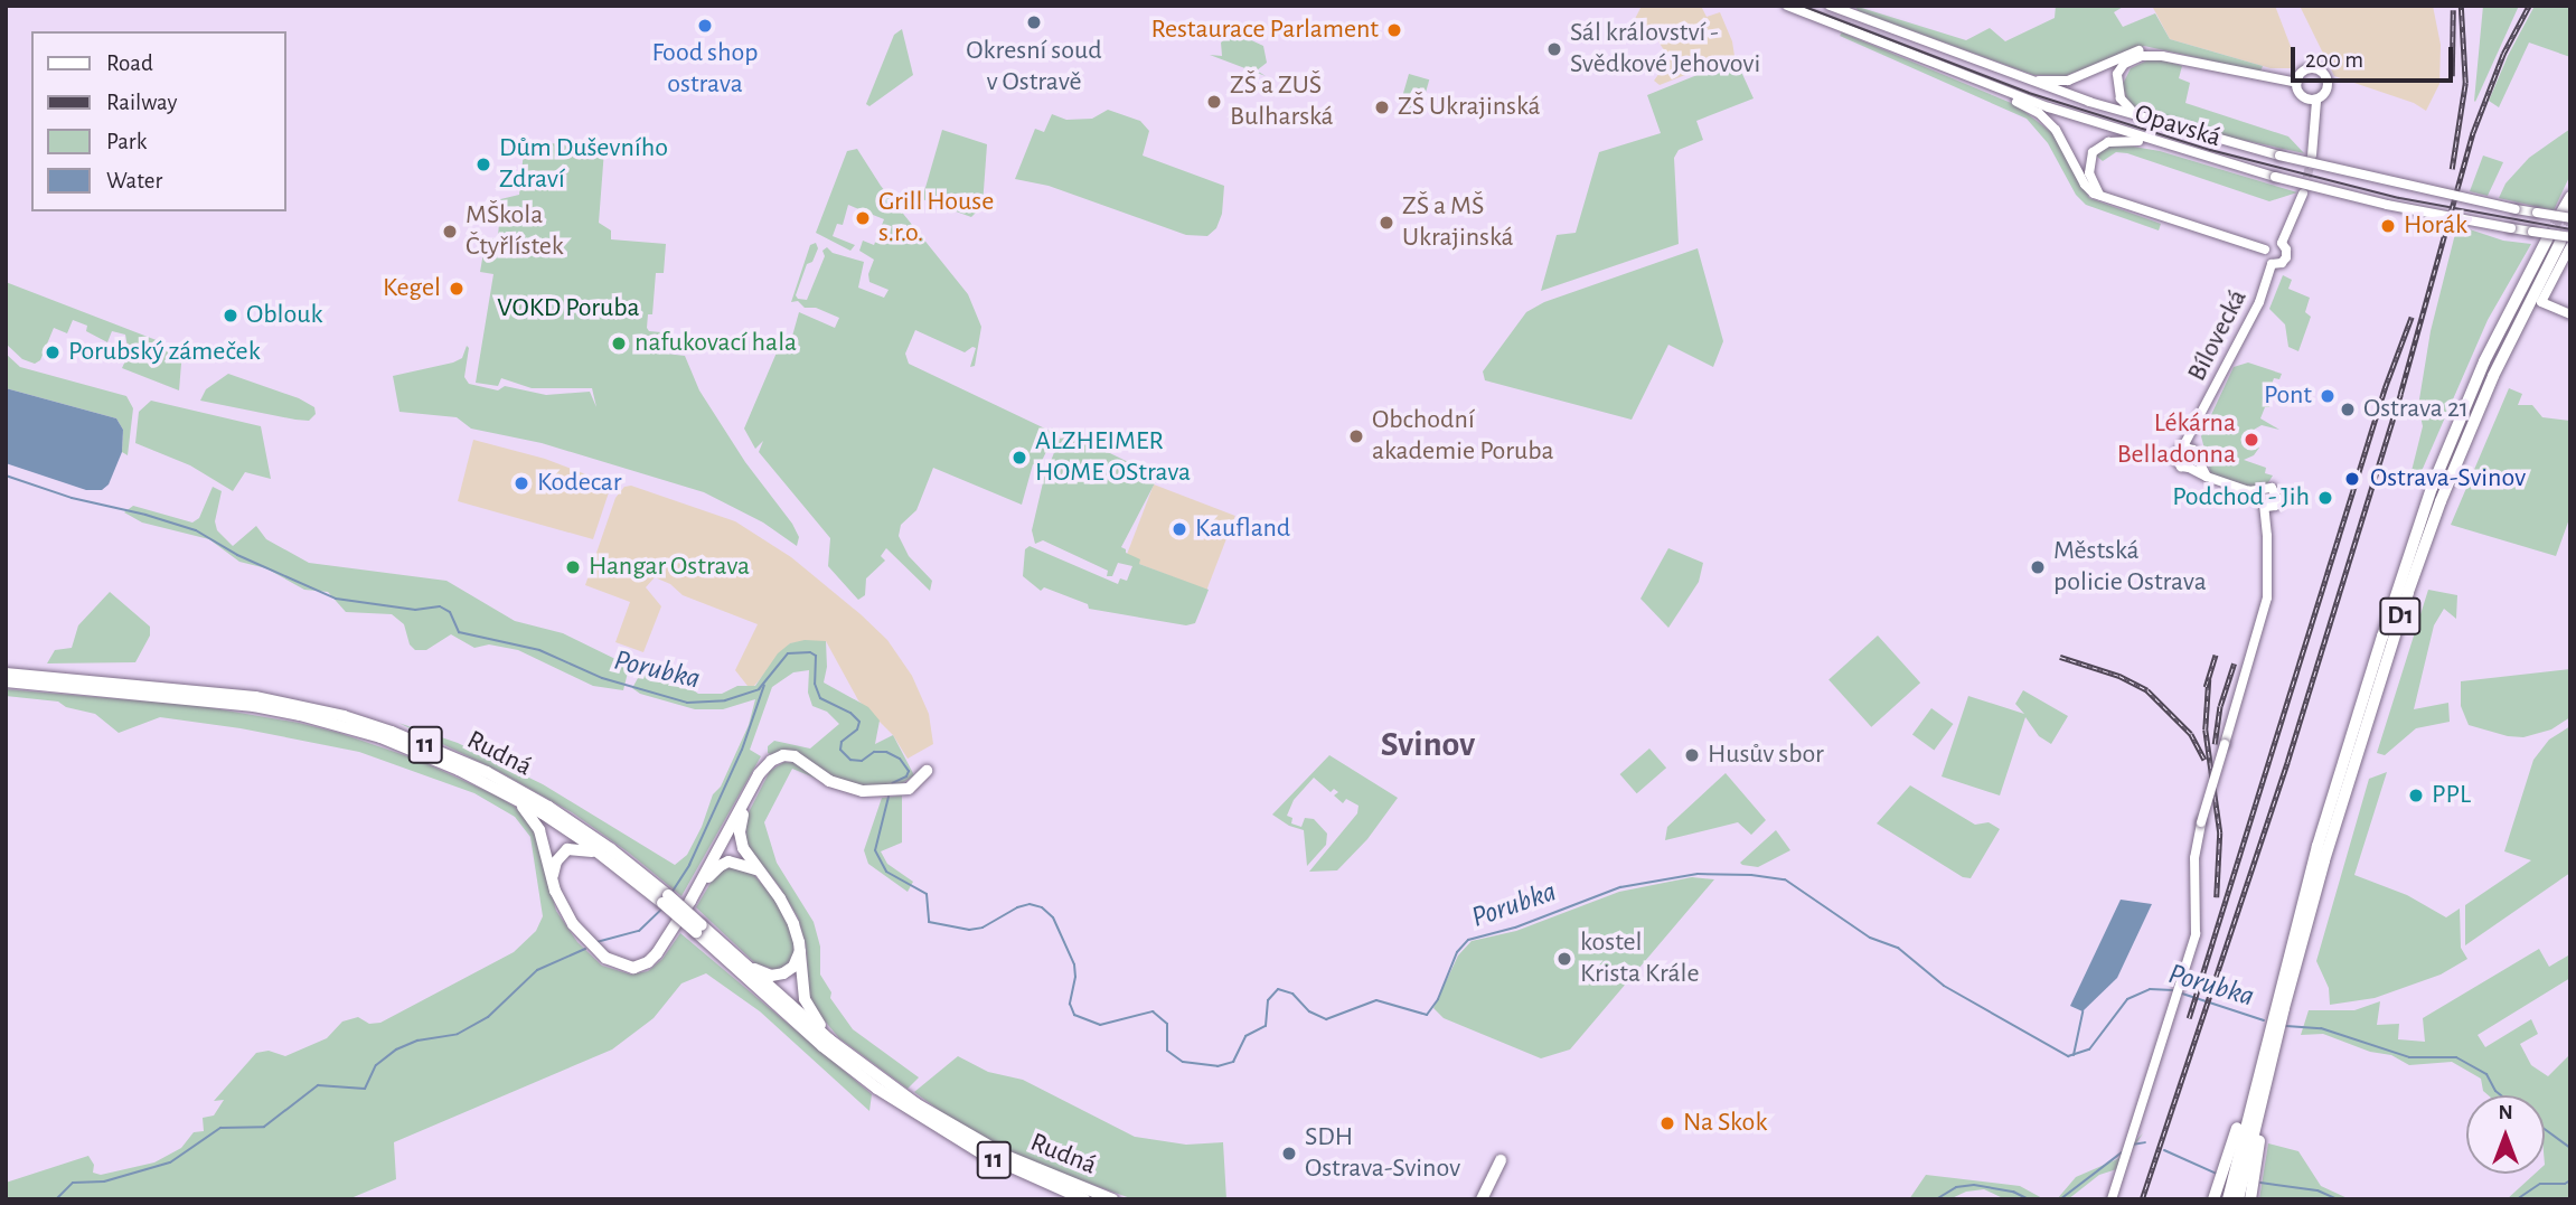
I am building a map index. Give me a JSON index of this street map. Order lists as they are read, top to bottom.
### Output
{
  "streets": {
    "highway": ["D1", "11", "Rudná"],
    "main road": ["Opavská", "Bílovecká"]
  },
  "crossings": [
    ["Opavská", "D1"],
    ["11", "Rudná"]
  ],
  "districts": ["Svinov"],
  "water": ["Porubka"],
  "parks": ["VOKD Poruba"],
  "places": [
    "Okresní soud v Ostravě",
    "Food shop ostrava",
    "Restaurace Parlament",
    "Sál království - Svědkové Jehovovi",
    "ZŠ a ZUŠ Bulharská",
    "ZŠ Ukrajinská",
    "Dům Duševního Zdraví",
    "Grill House s.r.o.",
    "ZŠ a MŠ Ukrajinská",
    "Horák",
    "MŠkola Čtyřlístek",
    "Kegel",
    "Oblouk",
    "nafukovací hala",
    "Porubský zámeček",
    "Pont",
    "Ostrava 21",
    "Obchodní akademie Poruba",
    "Lékárna Belladonna",
    "ALZHEIMER HOME OStrava",
    "Ostrava-Svinov",
    "Kodecar",
    "Podchod - Jih",
    "Kaufland",
    "Hangar Ostrava",
    "Městská policie Ostrava",
    "Husův sbor",
    "PPL",
    "kostel Krista Krále",
    "Na Skok",
    "SDH Ostrava-Svinov"
  ],
  "legend": [
    "Road",
    "Railway",
    "Park",
    "Water"
  ],
  "scale_bar": "200 m",
  "north": "top"
}
